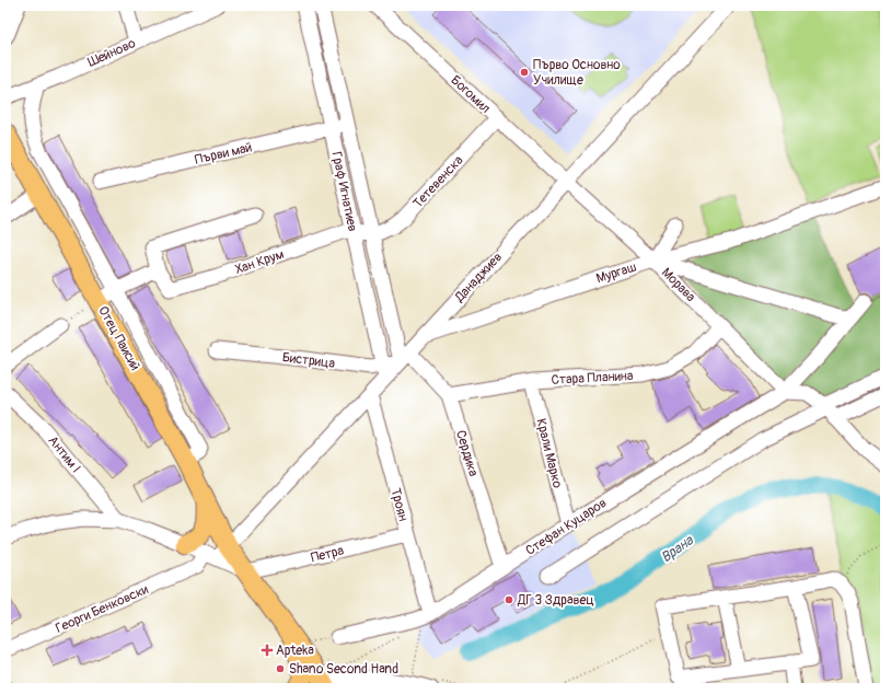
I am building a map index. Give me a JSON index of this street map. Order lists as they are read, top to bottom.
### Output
{
  "streets": {
    "main road": ["Отец Паисий"],
    "street": [
      "Шейново",
      "Богомил",
      "Първи май",
      "Тетевенска",
      "Граф Игнатиев",
      "Хан Крум",
      "Мургаш",
      "Данаджиев",
      "Морава",
      "Бистрица",
      "Стара Планина",
      "Сердика",
      "Крали Марко",
      "Антим I",
      "Троян",
      "Стефан Куцаров",
      "Петра",
      "Георги Бенковски"
    ]
  },
  "crossings": [
    ["Богомил", "Тетевенска"],
    ["Богомил", "Данаджиев"],
    ["Богомил", "Морава"],
    ["Първи май", "Граф Игнатиев"],
    ["Тетевенска", "Граф Игнатиев"],
    ["Тетевенска", "Хан Крум"],
    ["Граф Игнатиев", "Хан Крум"],
    ["Граф Игнатиев", "Данаджиев"],
    ["Граф Игнатиев", "Бистрица"],
    ["Граф Игнатиев", "Сердика"],
    ["Мургаш", "Данаджиев"],
    ["Мургаш", "Морава"],
    ["Данаджиев", "Морава"],
    ["Данаджиев", "Отец Паисий"],
    ["Данаджиев", "Бистрица"],
    ["Данаджиев", "Сердика"],
    ["Данаджиев", "Троян"],
    ["Данаджиев", "Георги Бенковски"],
    ["Морава", "Стара Планина"],
    ["Морава", "Стефан Куцаров"],
    ["Отец Паисий", "Петра"],
    ["Стара Планина", "Сердика"],
    ["Стара Планина", "Крали Марко"],
    ["Сердика", "Стефан Куцаров"],
    ["Крали Марко", "Стефан Куцаров"],
    ["Троян", "Стефан Куцаров"],
    ["Троян", "Петра"]
  ],
  "water": ["Врана"],
  "places": {
    "other": ["Първо Основно Училище", "ДГ 3 Здравец", "Shano Second Hand"],
    "health": ["Apteka"]
  }
}
